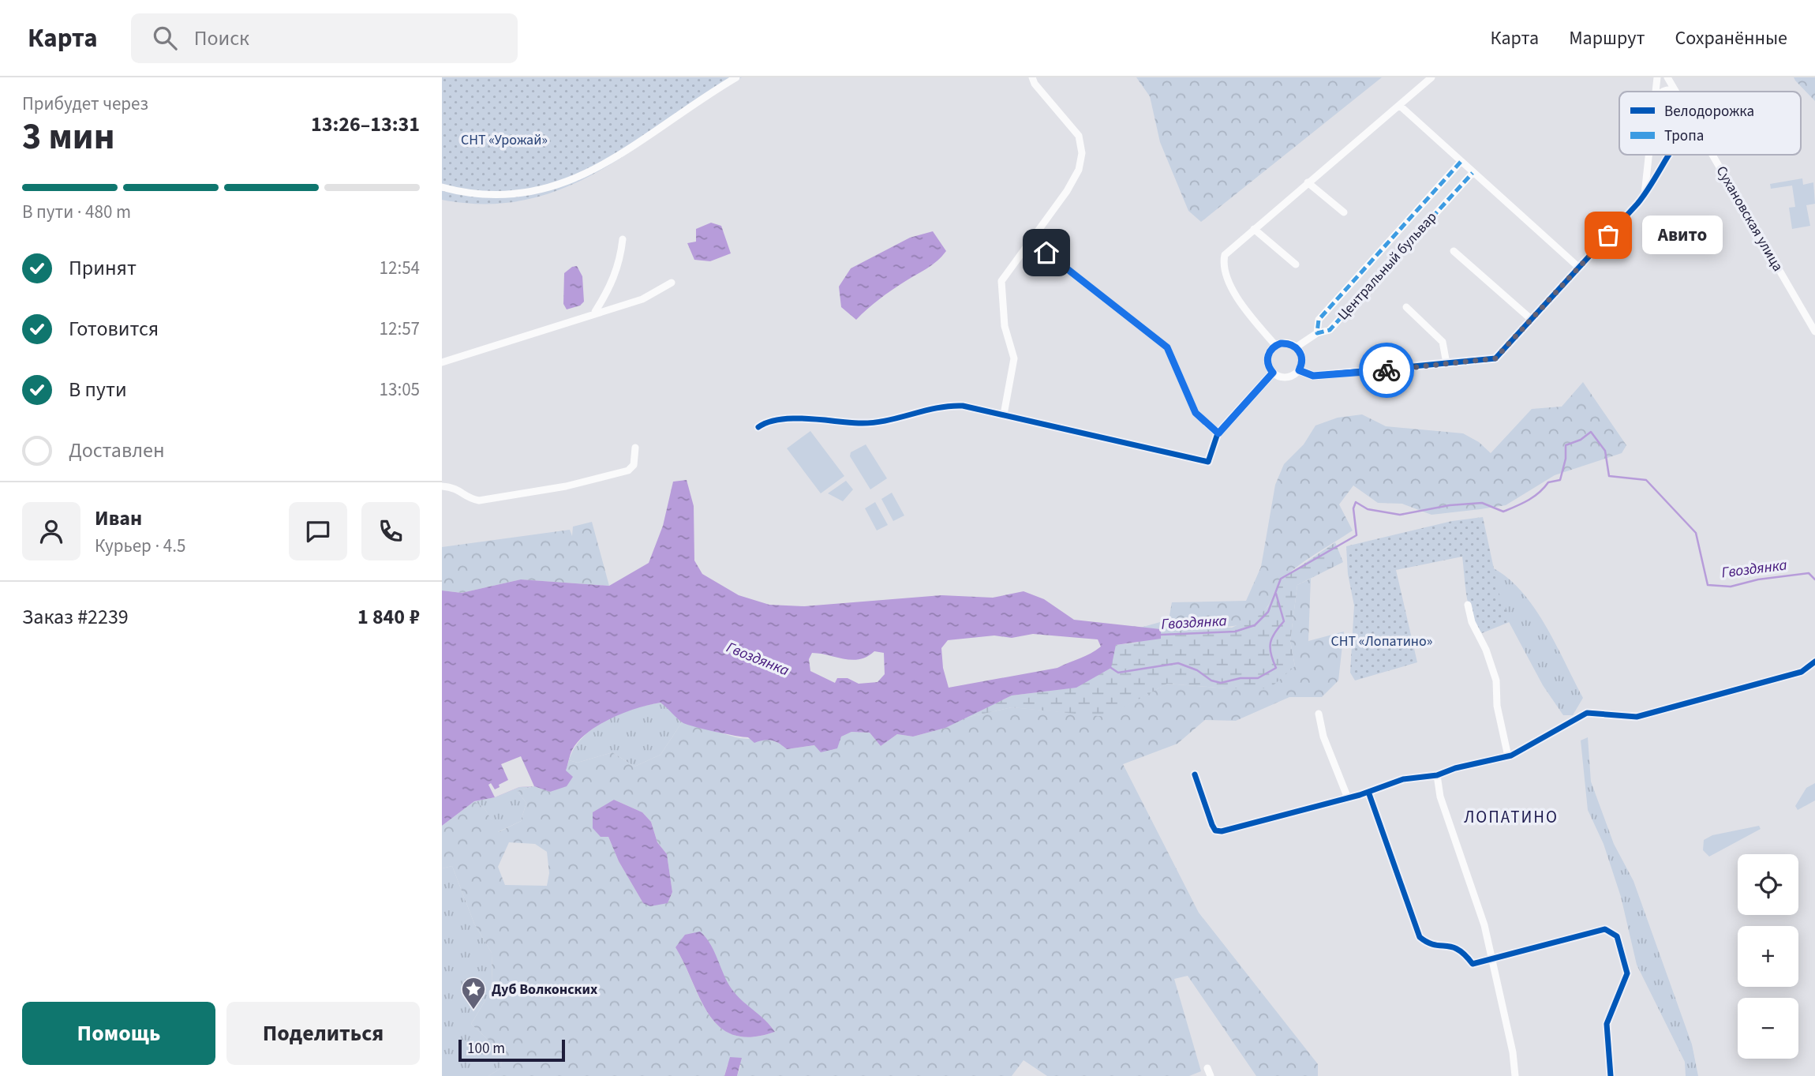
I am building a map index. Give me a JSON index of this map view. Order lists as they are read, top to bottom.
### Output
{
  "streets": {
    "street": ["Сухановская улица", "Центральный бульвар"]
  },
  "districts": ["ЛОПАТИНО"],
  "water": ["Гвоздянка"],
  "parks": ["СНТ «Урожай»", "СНТ «Лопатино»"],
  "places": {
    "other": ["Авито"],
    "place": ["Дуб Волконских"]
  },
  "legend": ["Велодорожка", "Тропа"],
  "scale_bar": "100 m",
  "page": {
    "header": "Карта",
    "search": "Поиск",
    "nav": ["Карта", "Маршрут", "Сохранённые"],
    "heading": ["3 мин", "Прибудет через", "13:26–13:31"],
    "panel": [
      "Иван",
      "Курьер · 4.5",
      "Заказ #2239",
      "1 840 ₽"
    ],
    "bar": "В пути · 480 m",
    "bubble": "Авито",
    "list": [
      ["Принят", "12:54"],
      ["Готовится", "12:57"],
      ["В пути", "13:05"],
      "Доставлен"
    ],
    "map_buttons": ["+", "−"],
    "buttons": ["Помощь", "Поделиться"],
    "scale": "100 m"
  }
}
